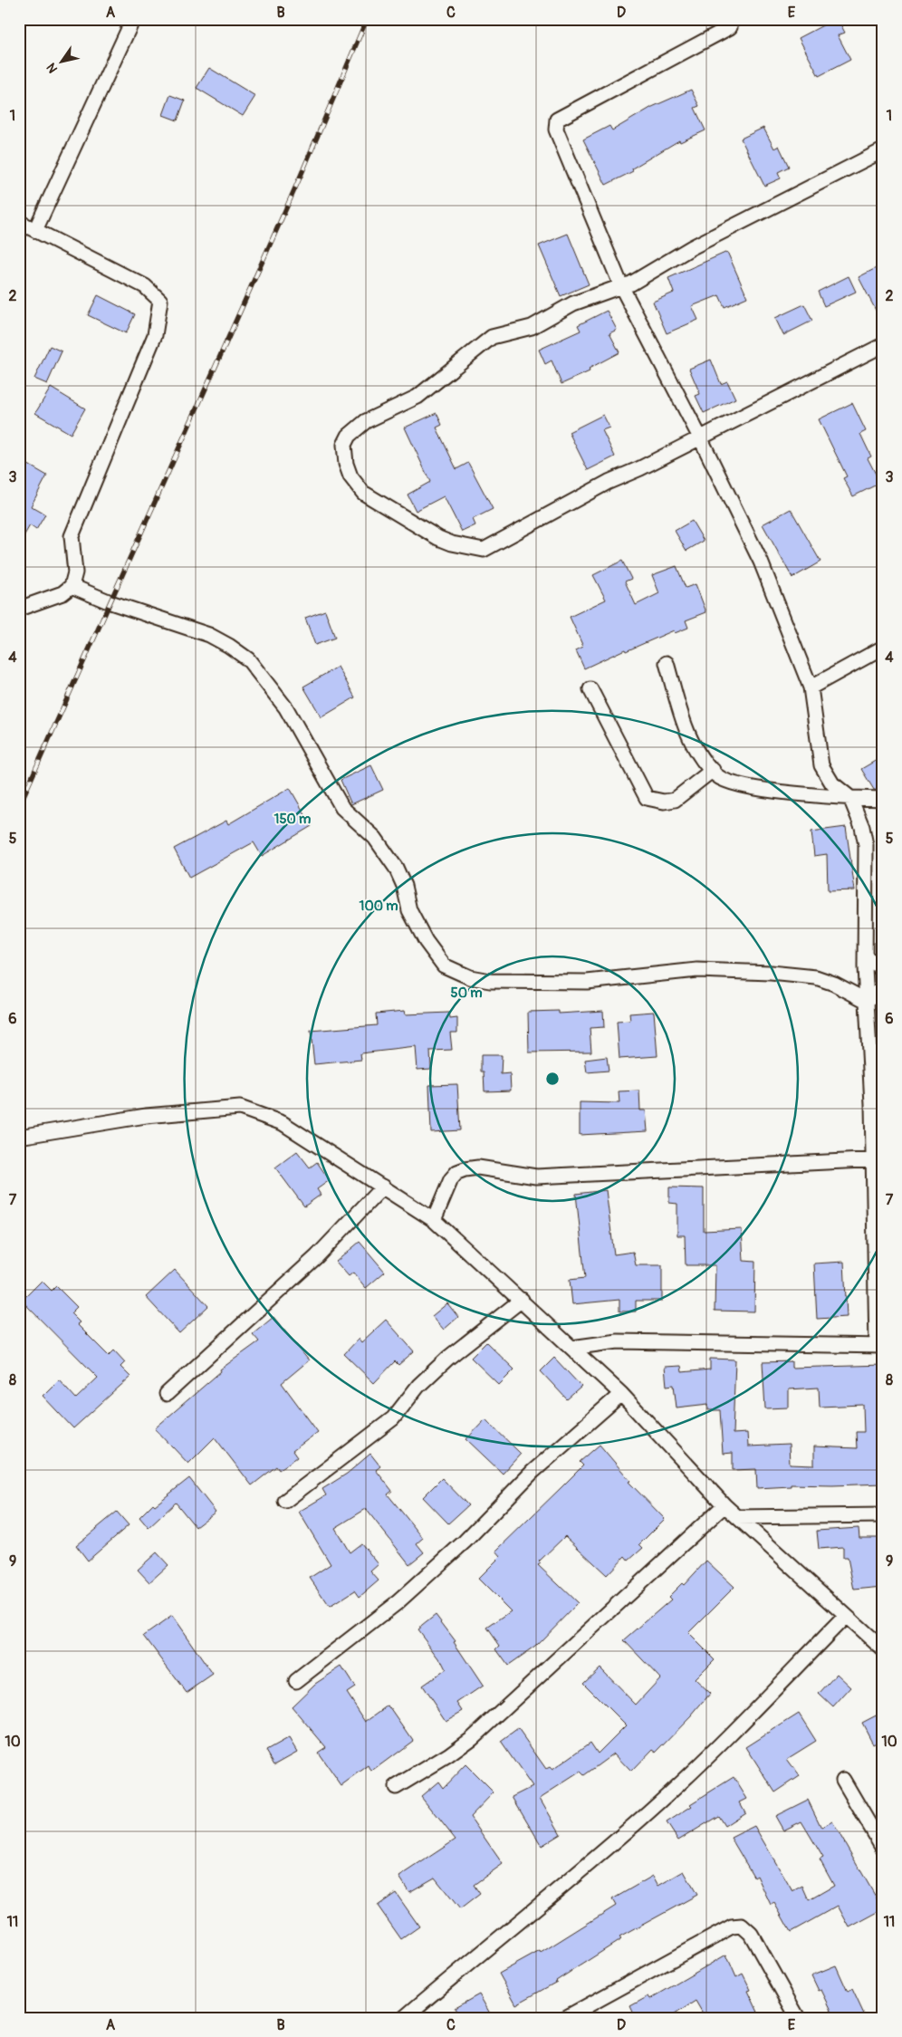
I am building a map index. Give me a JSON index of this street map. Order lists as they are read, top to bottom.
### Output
{
  "north": "bottom left",
  "grid": {
    "columns": [
      "A",
      "B",
      "C",
      "D",
      "E"
    ],
    "rows": [
      "1",
      "2",
      "3",
      "4",
      "5",
      "6",
      "7",
      "8",
      "9",
      "10",
      "11"
    ]
  },
  "rings": ["150 m", "100 m", "50 m"]
}
